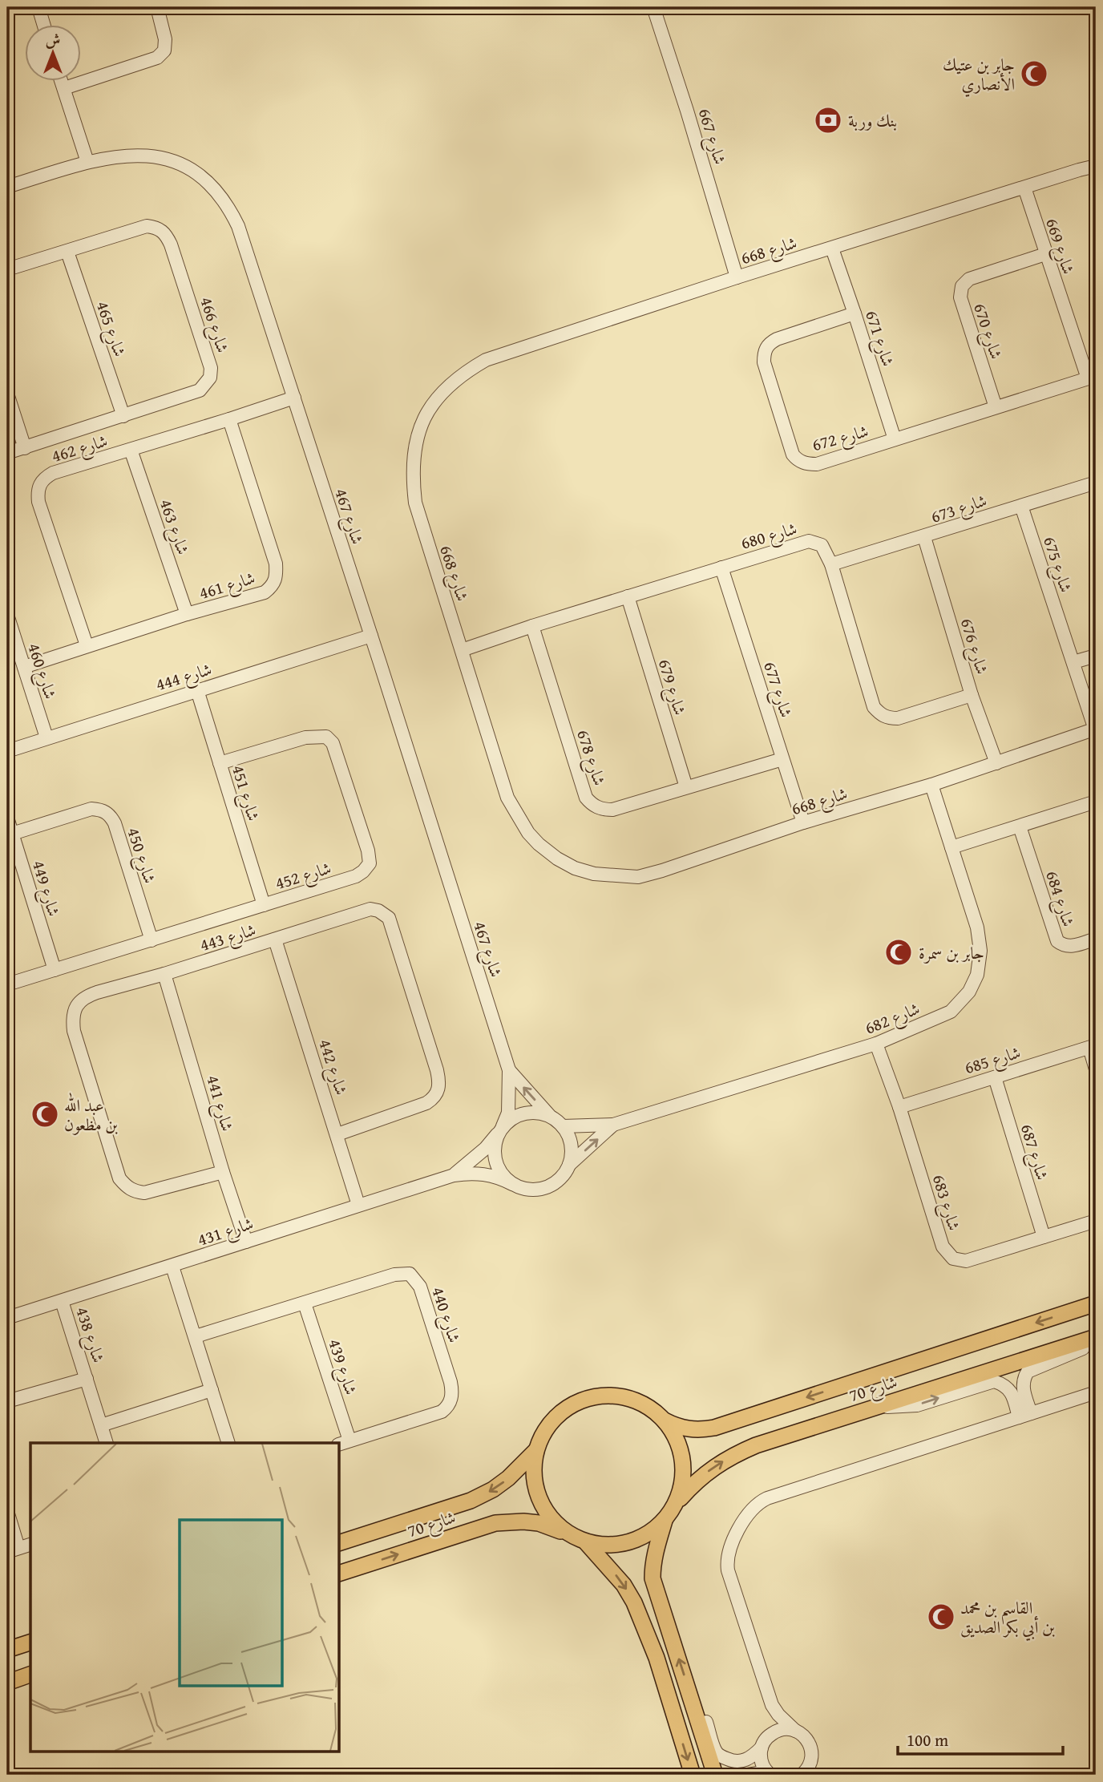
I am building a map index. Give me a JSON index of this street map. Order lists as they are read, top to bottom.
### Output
{
  "streets": {
    "main road": ["شارع 70"],
    "street": [
      "شارع 667",
      "شارع 669",
      "شارع 668",
      "شارع 466",
      "شارع 465",
      "شارع 670",
      "شارع 671",
      "شارع 672",
      "شارع 462",
      "شارع 673",
      "شارع 467",
      "شارع 463",
      "شارع 680",
      "شارع 675",
      "شارع 461",
      "شارع 676",
      "شارع 460",
      "شارع 444",
      "شارع 679",
      "شارع 677",
      "شارع 678",
      "شارع 451",
      "شارع 450",
      "شارع 452",
      "شارع 449",
      "شارع 684",
      "شارع 443",
      "شارع 682",
      "شارع 685",
      "شارع 442",
      "شارع 441",
      "شارع 687",
      "شارع 683",
      "شارع 431",
      "شارع 440",
      "شارع 438",
      "شارع 439"
    ]
  },
  "crossings": [
    ["شارع 667", "شارع 668"],
    ["شارع 669", "شارع 668"],
    ["شارع 669", "شارع 670"],
    ["شارع 669", "شارع 672"],
    ["شارع 668", "شارع 671"],
    ["شارع 668", "شارع 680"],
    ["شارع 668", "شارع 675"],
    ["شارع 668", "شارع 676"],
    ["شارع 668", "شارع 677"],
    ["شارع 668", "شارع 682"],
    ["شارع 466", "شارع 465"],
    ["شارع 670", "شارع 672"],
    ["شارع 671", "شارع 672"],
    ["شارع 462", "شارع 467"],
    ["شارع 462", "شارع 463"],
    ["شارع 462", "شارع 461"],
    ["شارع 673", "شارع 680"],
    ["شارع 673", "شارع 675"],
    ["شارع 673", "شارع 676"],
    ["شارع 467", "شارع 444"],
    ["شارع 467", "شارع 682"],
    ["شارع 467", "شارع 431"],
    ["شارع 463", "شارع 461"],
    ["شارع 680", "شارع 676"],
    ["شارع 680", "شارع 679"],
    ["شارع 680", "شارع 677"],
    ["شارع 680", "شارع 678"],
    ["شارع 461", "شارع 460"],
    ["شارع 460", "شارع 444"],
    ["شارع 444", "شارع 451"],
    ["شارع 679", "شارع 678"],
    ["شارع 677", "شارع 678"],
    ["شارع 451", "شارع 452"],
    ["شارع 450", "شارع 452"],
    ["شارع 450", "شارع 449"],
    ["شارع 452", "شارع 449"],
    ["شارع 443", "شارع 442"],
    ["شارع 443", "شارع 441"],
    ["شارع 682", "شارع 683"],
    ["شارع 682", "شارع 431"],
    ["شارع 685", "شارع 687"],
    ["شارع 685", "شارع 683"],
    ["شارع 442", "شارع 431"],
    ["شارع 441", "شارع 431"],
    ["شارع 687", "شارع 683"],
    ["شارع 431", "شارع 438"],
    ["شارع 440", "شارع 439"]
  ],
  "places": {
    "mosque": [
      "جابر بن عتيك الأنصاري",
      "جابر بن سمرة",
      "عبد الله بن مظعون",
      "القاسم بن محمد بن أبي بكر الصديق"
    ],
    "bank": ["بنك وربة"]
  },
  "scale_bar": "100 m",
  "north": "top"
}
